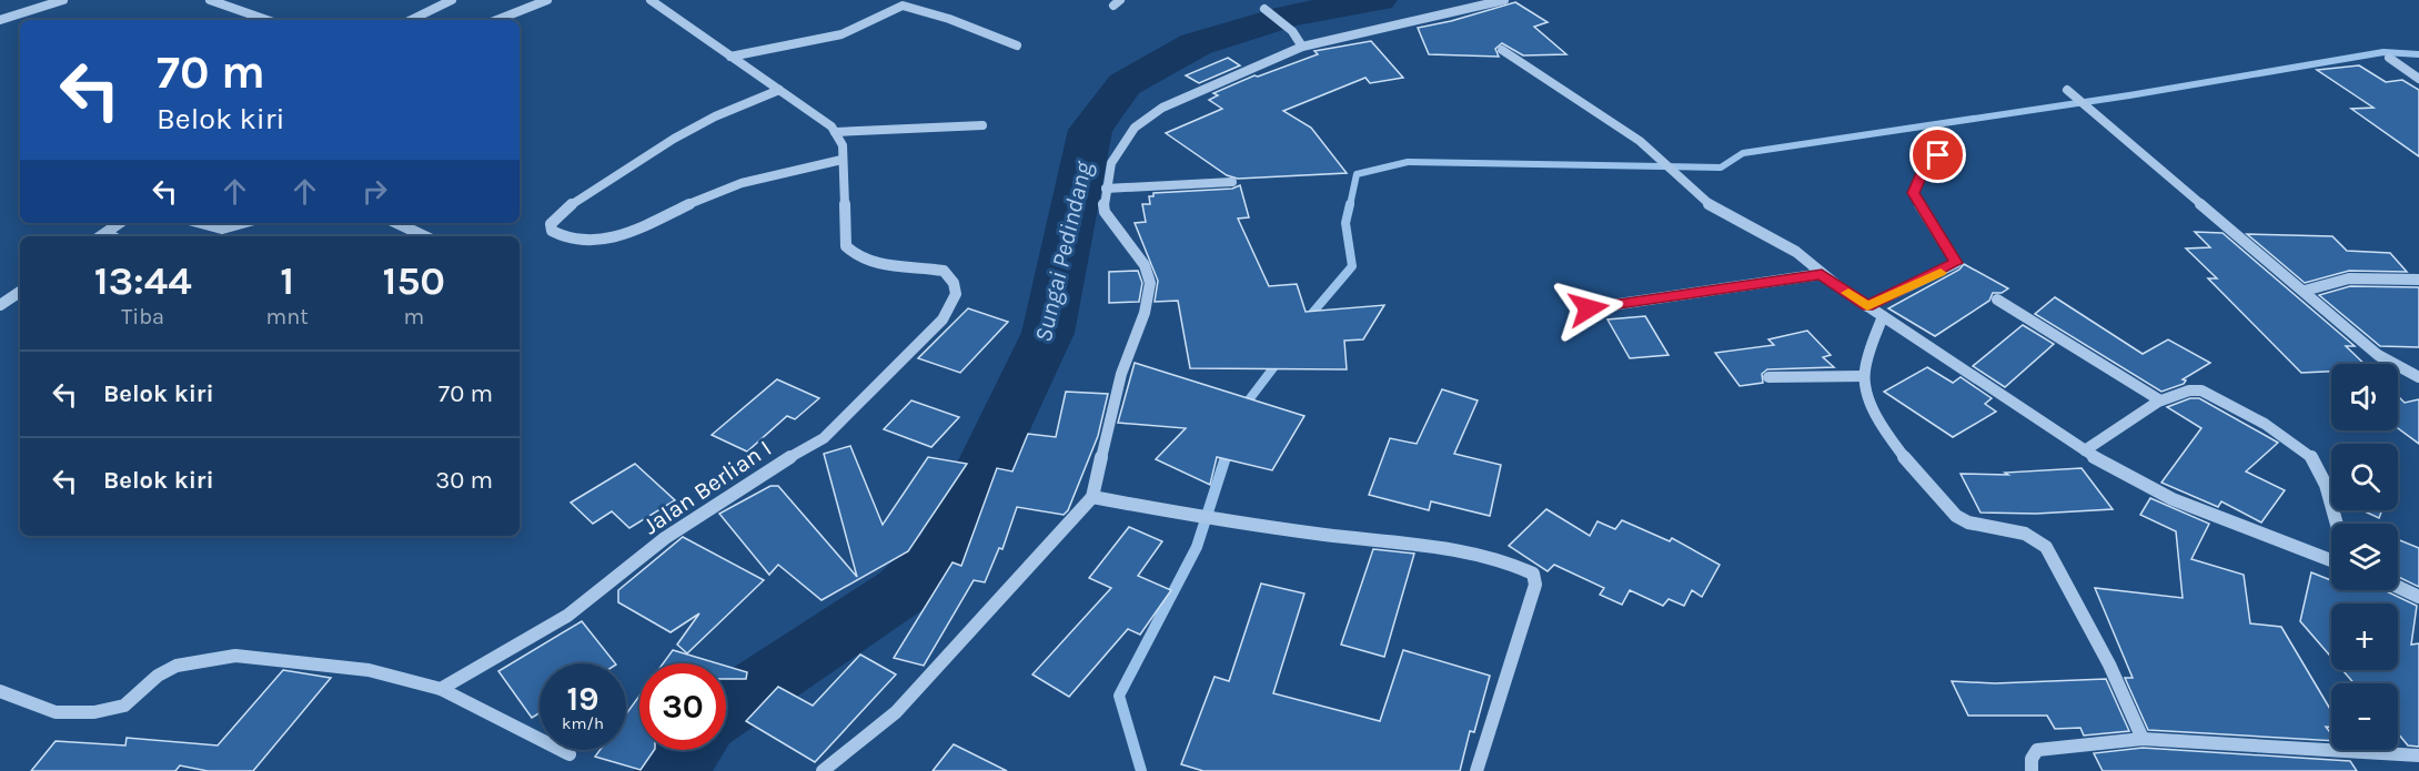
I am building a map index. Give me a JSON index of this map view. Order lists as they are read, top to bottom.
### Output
{
  "streets": {
    "street": ["Jalan Berlian I"]
  },
  "water": ["Sungai Pedindang"],
  "page": {
    "turn": ["70 m", "Belok kiri"],
    "eta": [
      "13:44",
      "Tiba",
      "1",
      "mnt",
      "150",
      "m"
    ],
    "list": [
      {
        "name": "Belok kiri",
        "value": "70 m"
      },
      {
        "name": "Belok kiri",
        "value": "30 m"
      }
    ],
    "map_buttons": ["+", "−"],
    "speed": "19 km/h",
    "limit": "30"
  }
}
